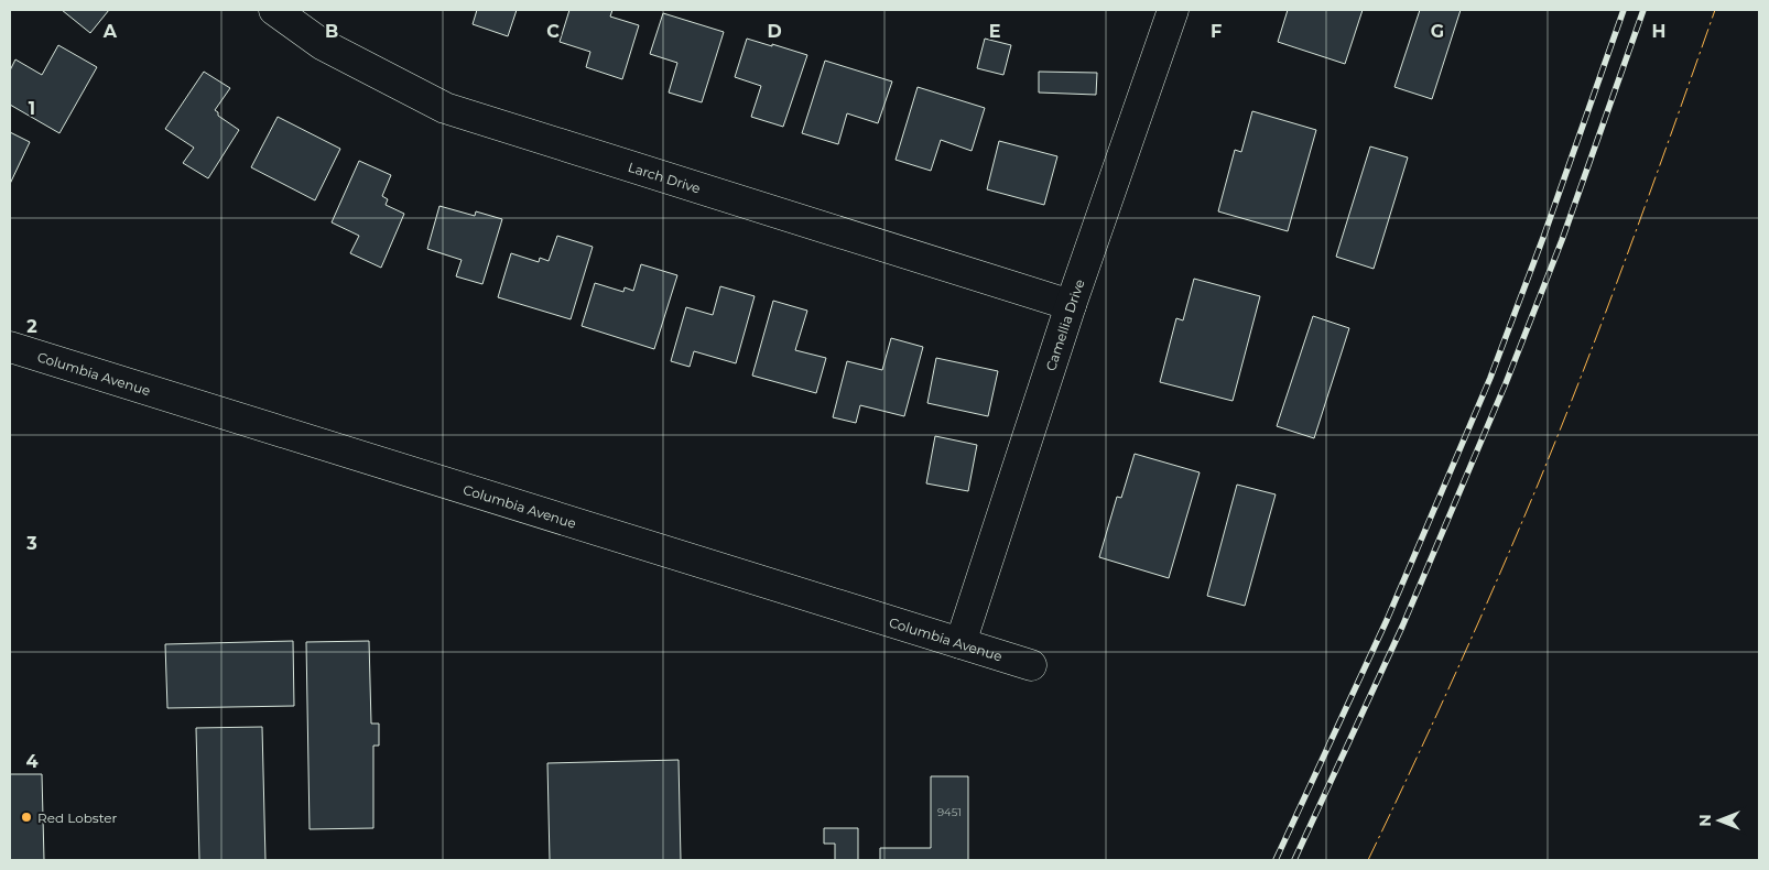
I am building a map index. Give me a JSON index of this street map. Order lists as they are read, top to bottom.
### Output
{
  "streets": {
    "street": ["Larch Drive", "Camellia Drive", "Columbia Avenue"]
  },
  "crossings": [
    ["Larch Drive", "Camellia Drive"],
    ["Camellia Drive", "Columbia Avenue"]
  ],
  "places": ["Red Lobster"],
  "house_numbers": ["9451"],
  "north": "left",
  "grid": {
    "columns": [
      "A",
      "B",
      "C",
      "D",
      "E",
      "F",
      "G",
      "H"
    ],
    "rows": [
      "1",
      "2",
      "3",
      "4"
    ]
  }
}
